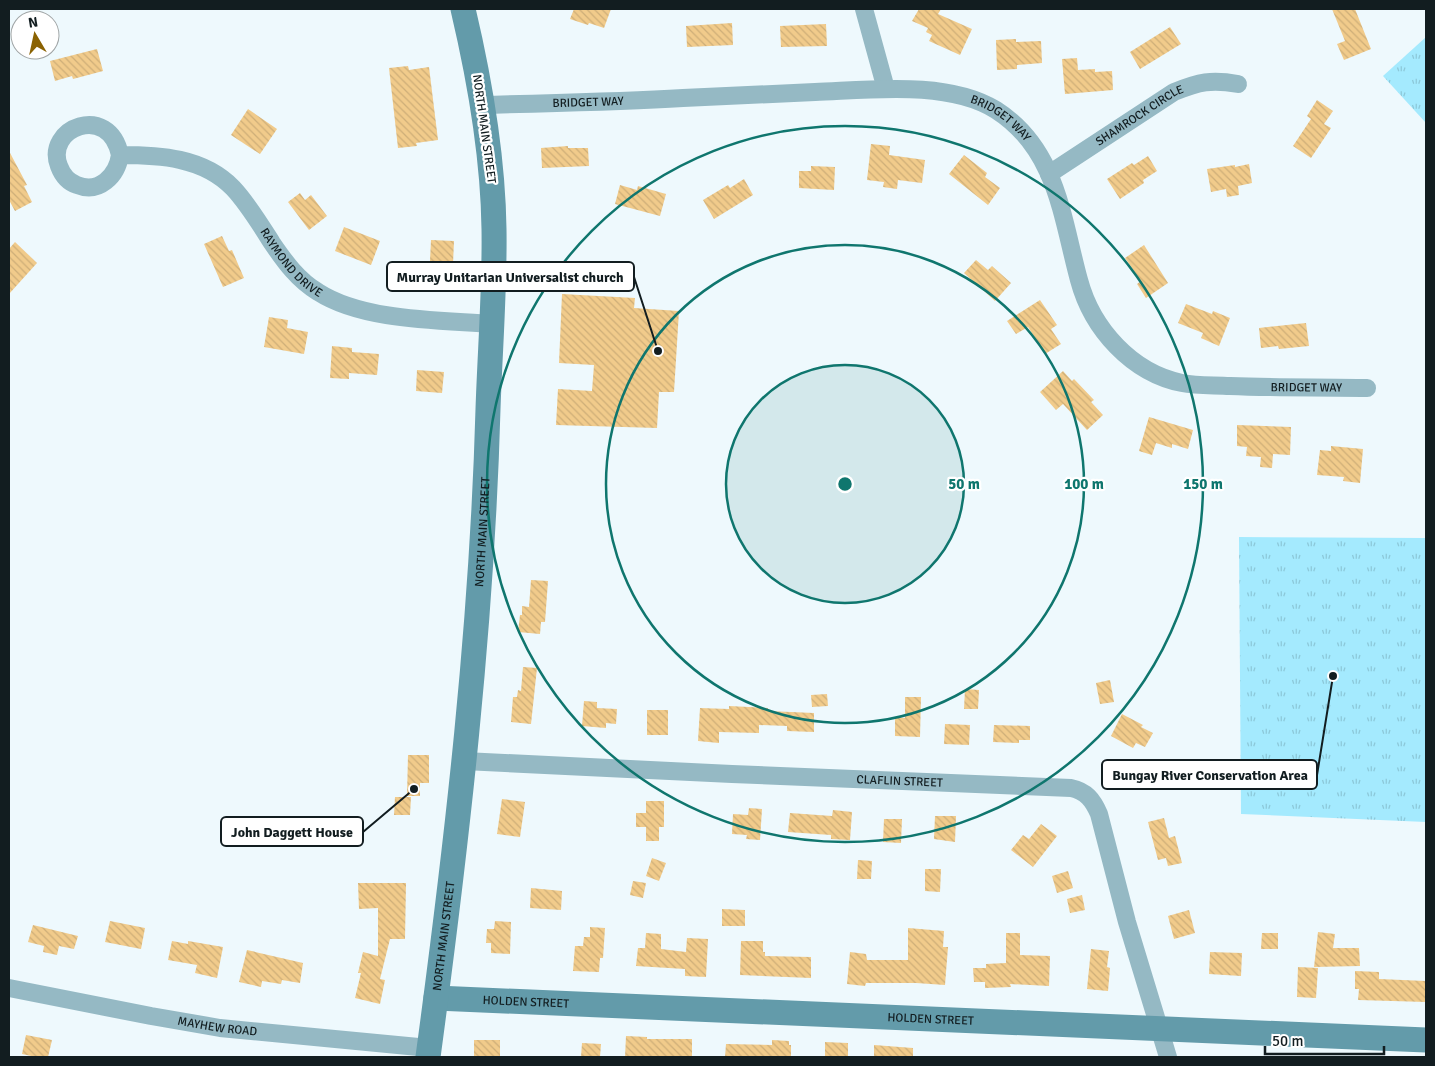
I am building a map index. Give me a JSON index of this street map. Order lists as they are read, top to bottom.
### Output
{
  "streets": {
    "main road": ["NORTH MAIN STREET", "HOLDEN STREET"],
    "street": [
      "BRIDGET WAY",
      "SHAMROCK CIRCLE",
      "RAYMOND DRIVE",
      "CLAFLIN STREET",
      "MAYHEW ROAD"
    ]
  },
  "crossings": [
    ["BRIDGET WAY", "SHAMROCK CIRCLE"],
    ["BRIDGET WAY", "NORTH MAIN STREET"],
    ["NORTH MAIN STREET", "RAYMOND DRIVE"],
    ["NORTH MAIN STREET", "CLAFLIN STREET"],
    ["NORTH MAIN STREET", "HOLDEN STREET"],
    ["NORTH MAIN STREET", "MAYHEW ROAD"],
    ["CLAFLIN STREET", "HOLDEN STREET"]
  ],
  "places": ["Murray Unitarian Universalist church", "Bungay River Conservation Area", "John Daggett House"],
  "scale_bar": "50 m",
  "north": "top",
  "rings": ["50 m", "100 m", "150 m"]
}
